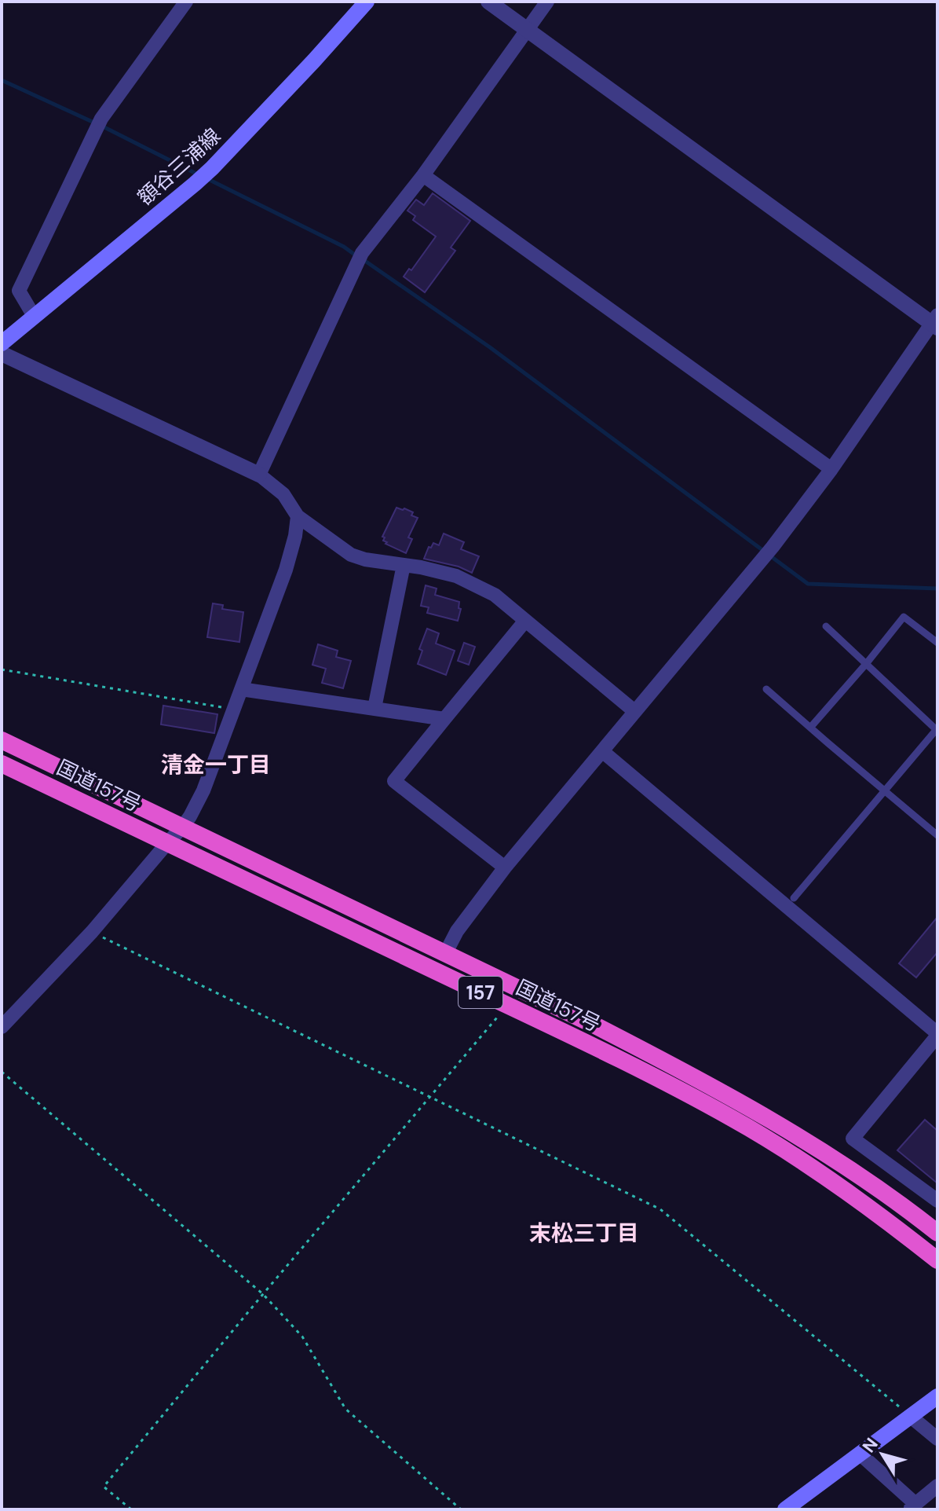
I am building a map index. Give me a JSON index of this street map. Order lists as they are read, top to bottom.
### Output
{
  "streets": {
    "highway": ["国道157号", "157"],
    "main road": ["額谷三浦線"]
  },
  "districts": ["清金一丁目", "末松三丁目"],
  "north": "top left"
}
